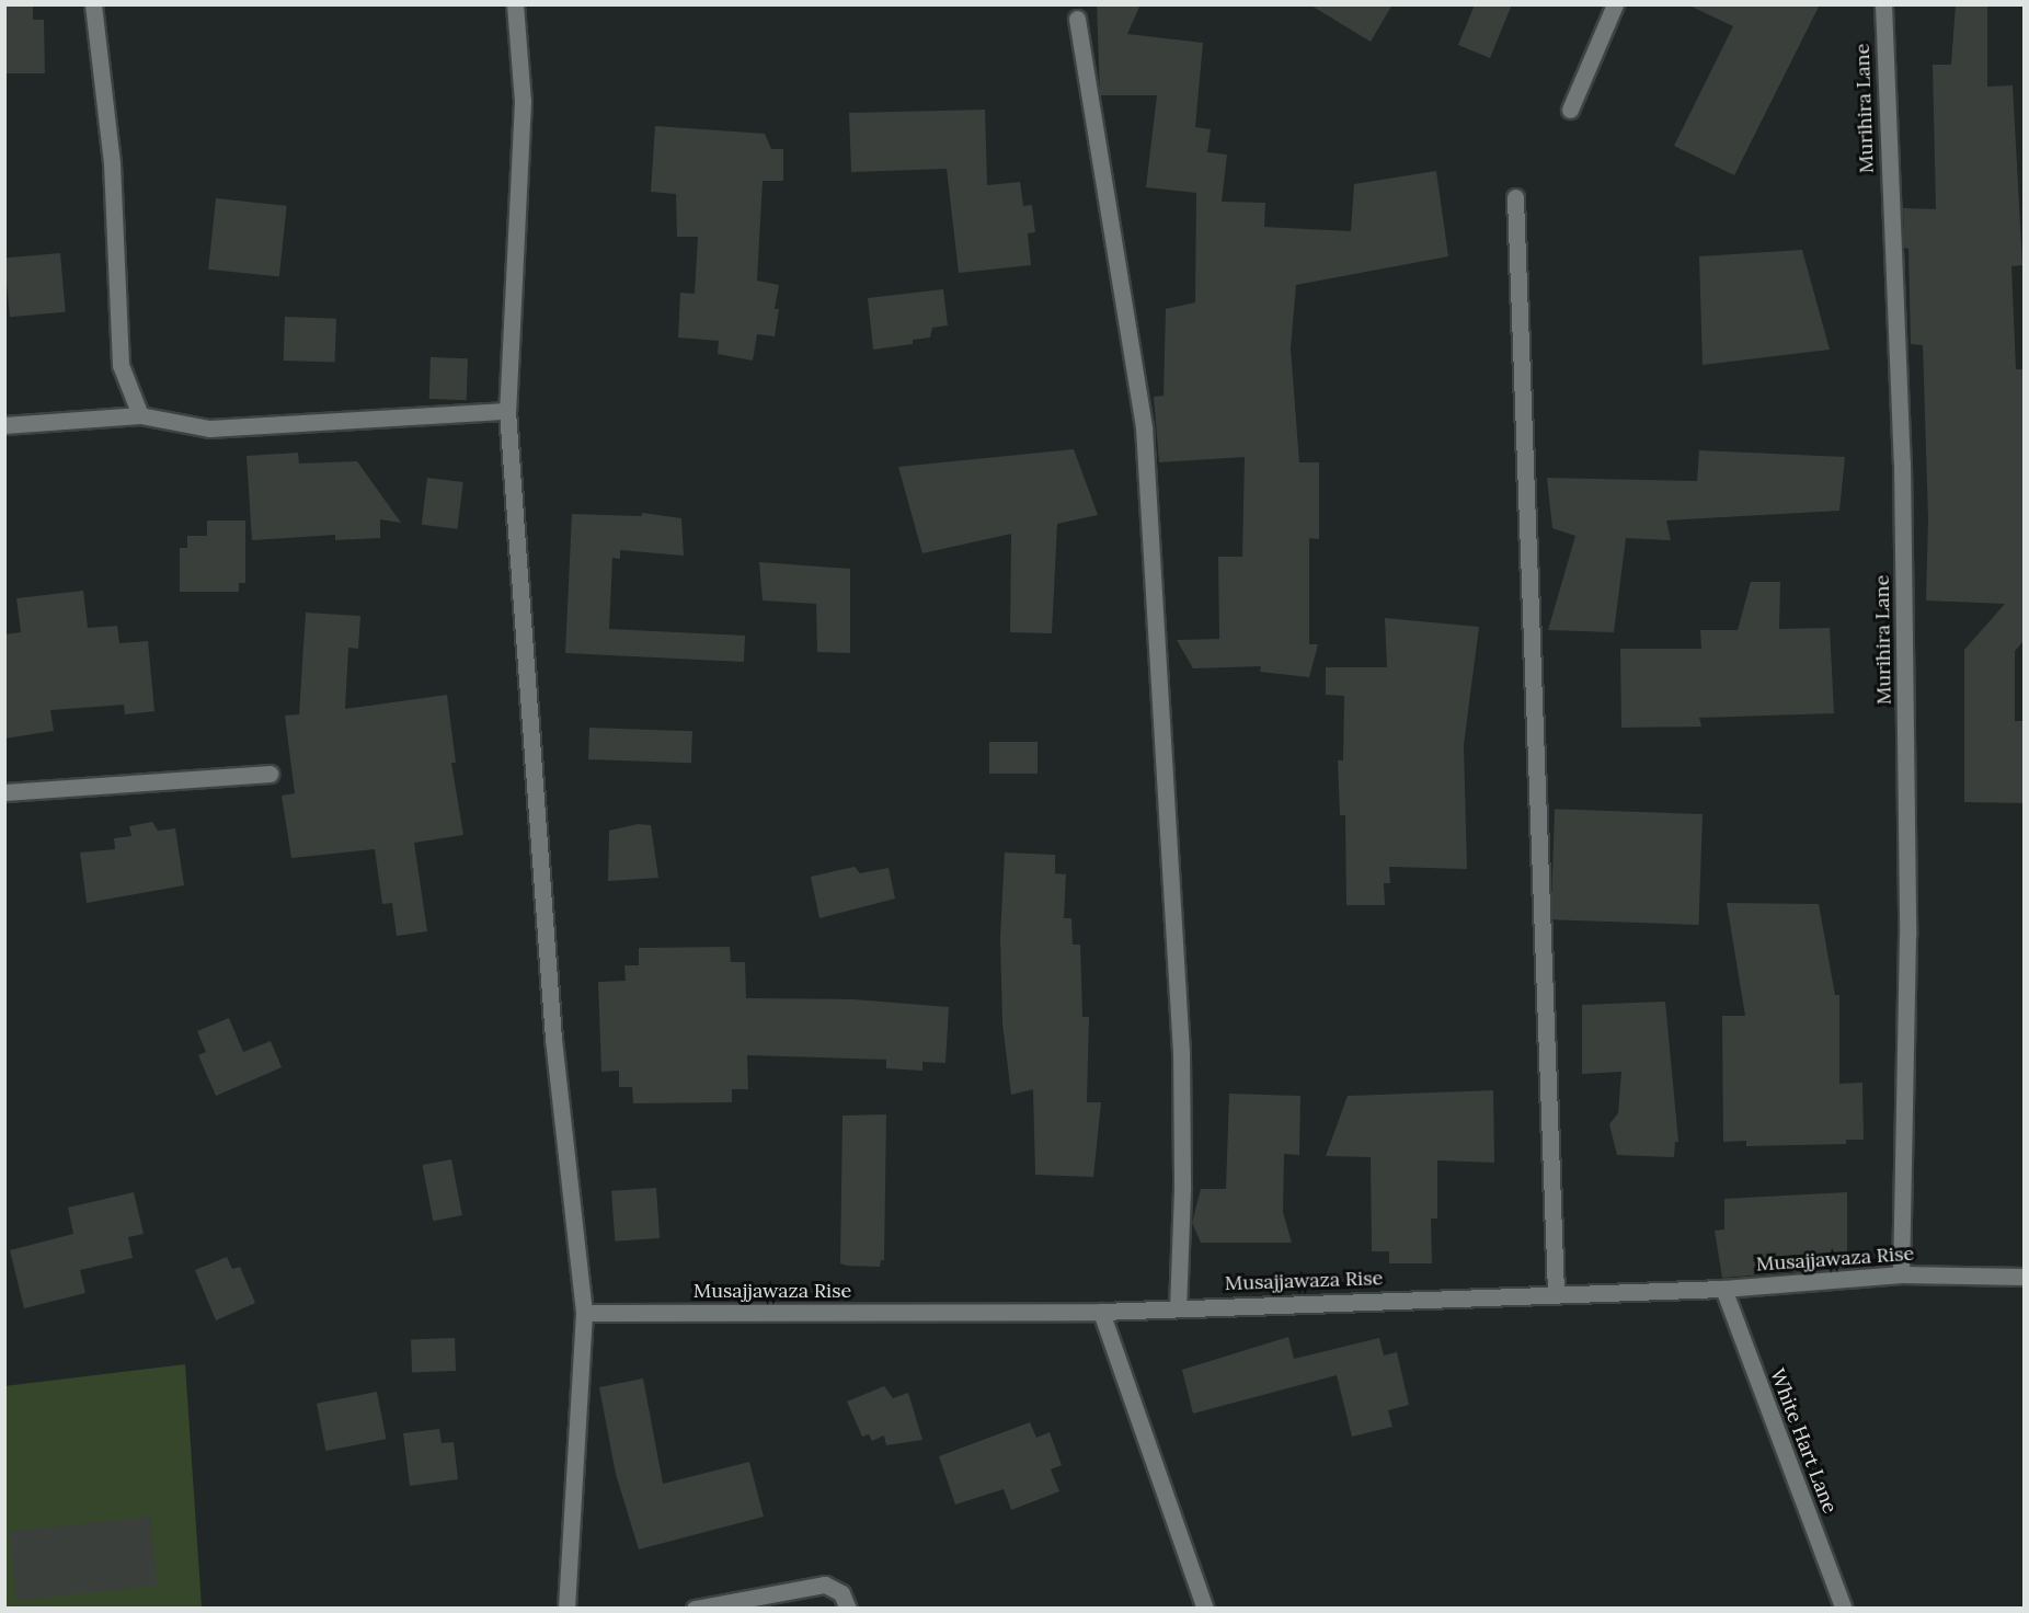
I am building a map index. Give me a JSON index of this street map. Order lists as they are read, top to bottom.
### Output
{
  "streets": {
    "street": ["Murihira Lane", "Musajjawaza Rise", "White Hart Lane"]
  },
  "crossings": [
    ["Murihira Lane", "Musajjawaza Rise"],
    ["Musajjawaza Rise", "White Hart Lane"]
  ]
}
